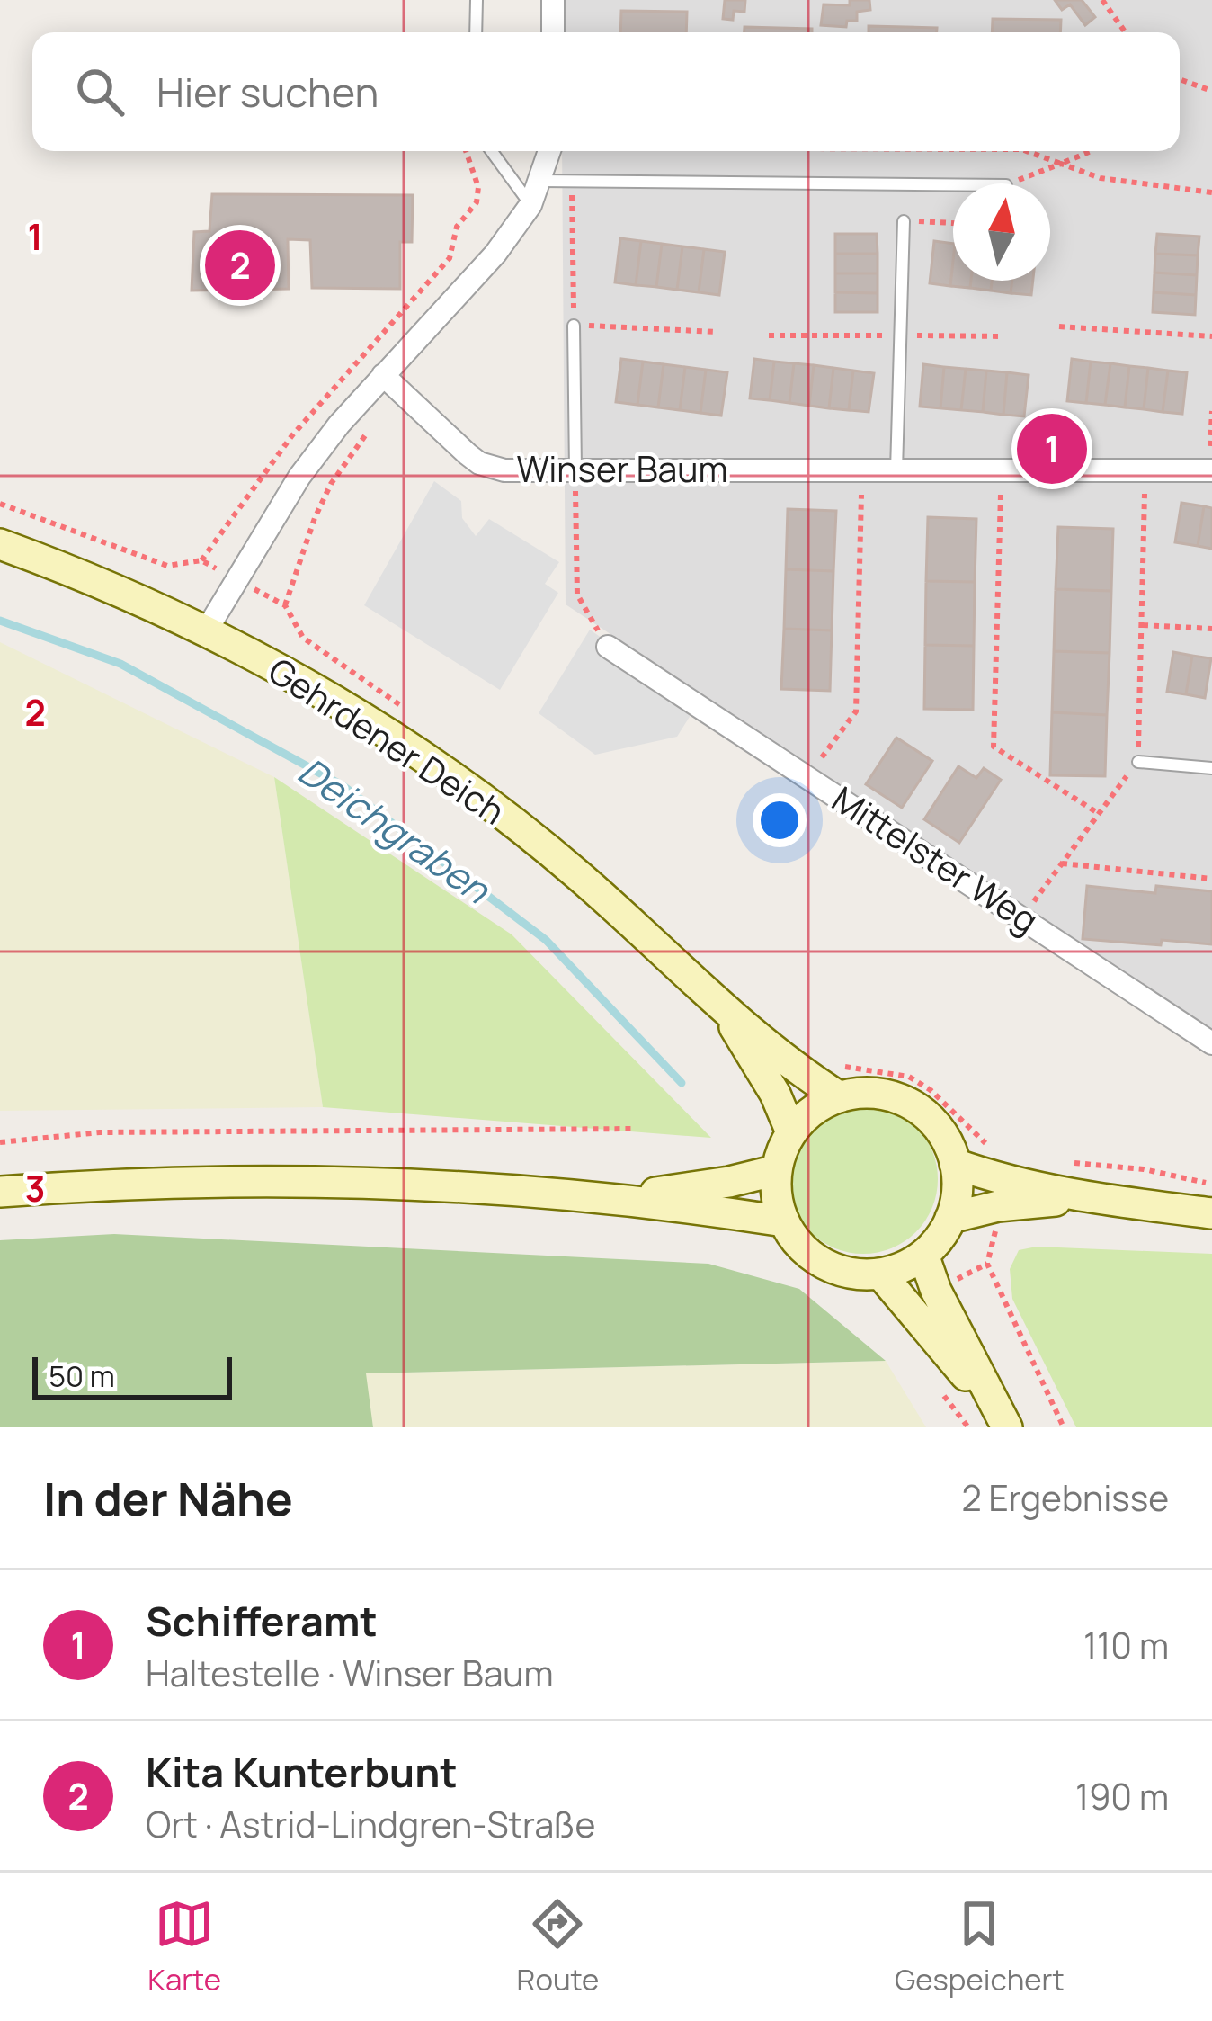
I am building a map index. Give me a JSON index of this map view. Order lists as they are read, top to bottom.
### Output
{
  "streets": {
    "main road": ["Gehrdener Deich"],
    "street": ["Winser Baum", "Mittelster Weg"]
  },
  "water": ["Deichgraben"],
  "scale_bar": "50 m",
  "north": "top",
  "page": {
    "search": "Hier suchen",
    "pins": ["2", "1"],
    "scale": "50 m",
    "heading": ["In der Nähe", "2 Ergebnisse"],
    "list": [
      {
        "mark": "1",
        "name": "Schifferamt",
        "note": "Haltestelle · Winser Baum",
        "value": "110 m"
      },
      {
        "mark": "2",
        "name": "Kita Kunterbunt",
        "note": "Ort · Astrid-Lindgren-Straße",
        "value": "190 m"
      }
    ],
    "nav": ["Karte", "Route", "Gespeichert"]
  },
  "grid": {
    "rows": ["1", "2", "3"]
  }
}
